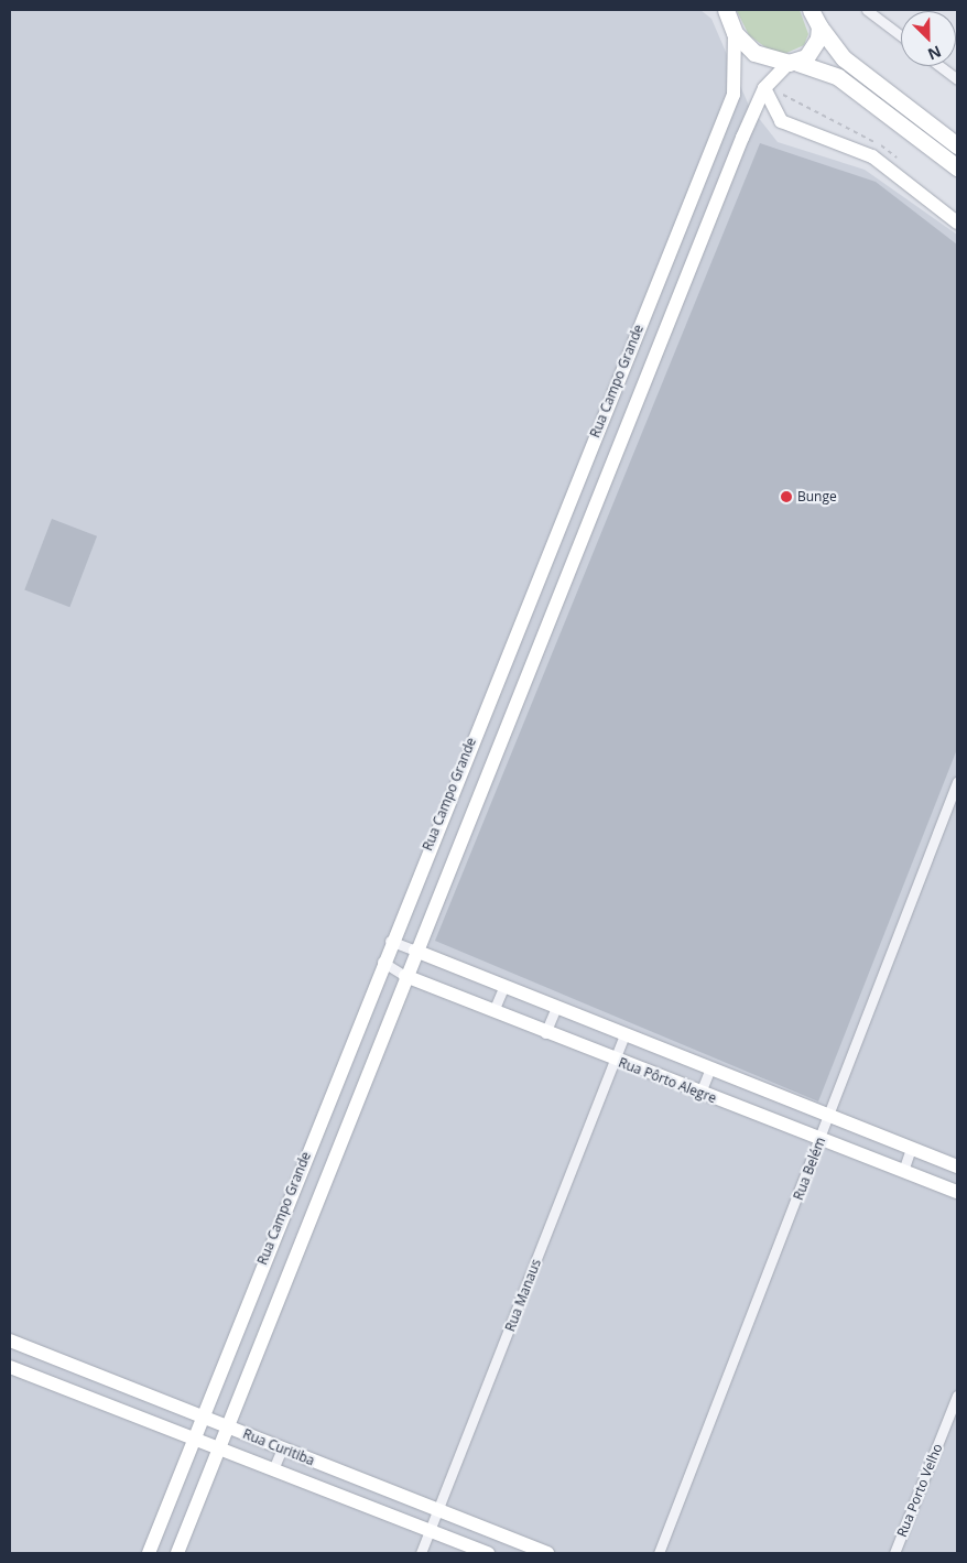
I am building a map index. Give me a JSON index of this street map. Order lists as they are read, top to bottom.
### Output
{
  "streets": {
    "street": [
      "Rua Campo Grande",
      "Rua Pôrto Alegre",
      "Rua Belém",
      "Rua Manaus",
      "Rua Curitiba",
      "Rua Porto Velho"
    ]
  },
  "crossings": [
    ["Rua Campo Grande", "Rua Pôrto Alegre"],
    ["Rua Campo Grande", "Rua Curitiba"],
    ["Rua Pôrto Alegre", "Rua Belém"],
    ["Rua Pôrto Alegre", "Rua Manaus"],
    ["Rua Manaus", "Rua Curitiba"]
  ],
  "places": ["Bunge"],
  "north": "bottom right"
}
